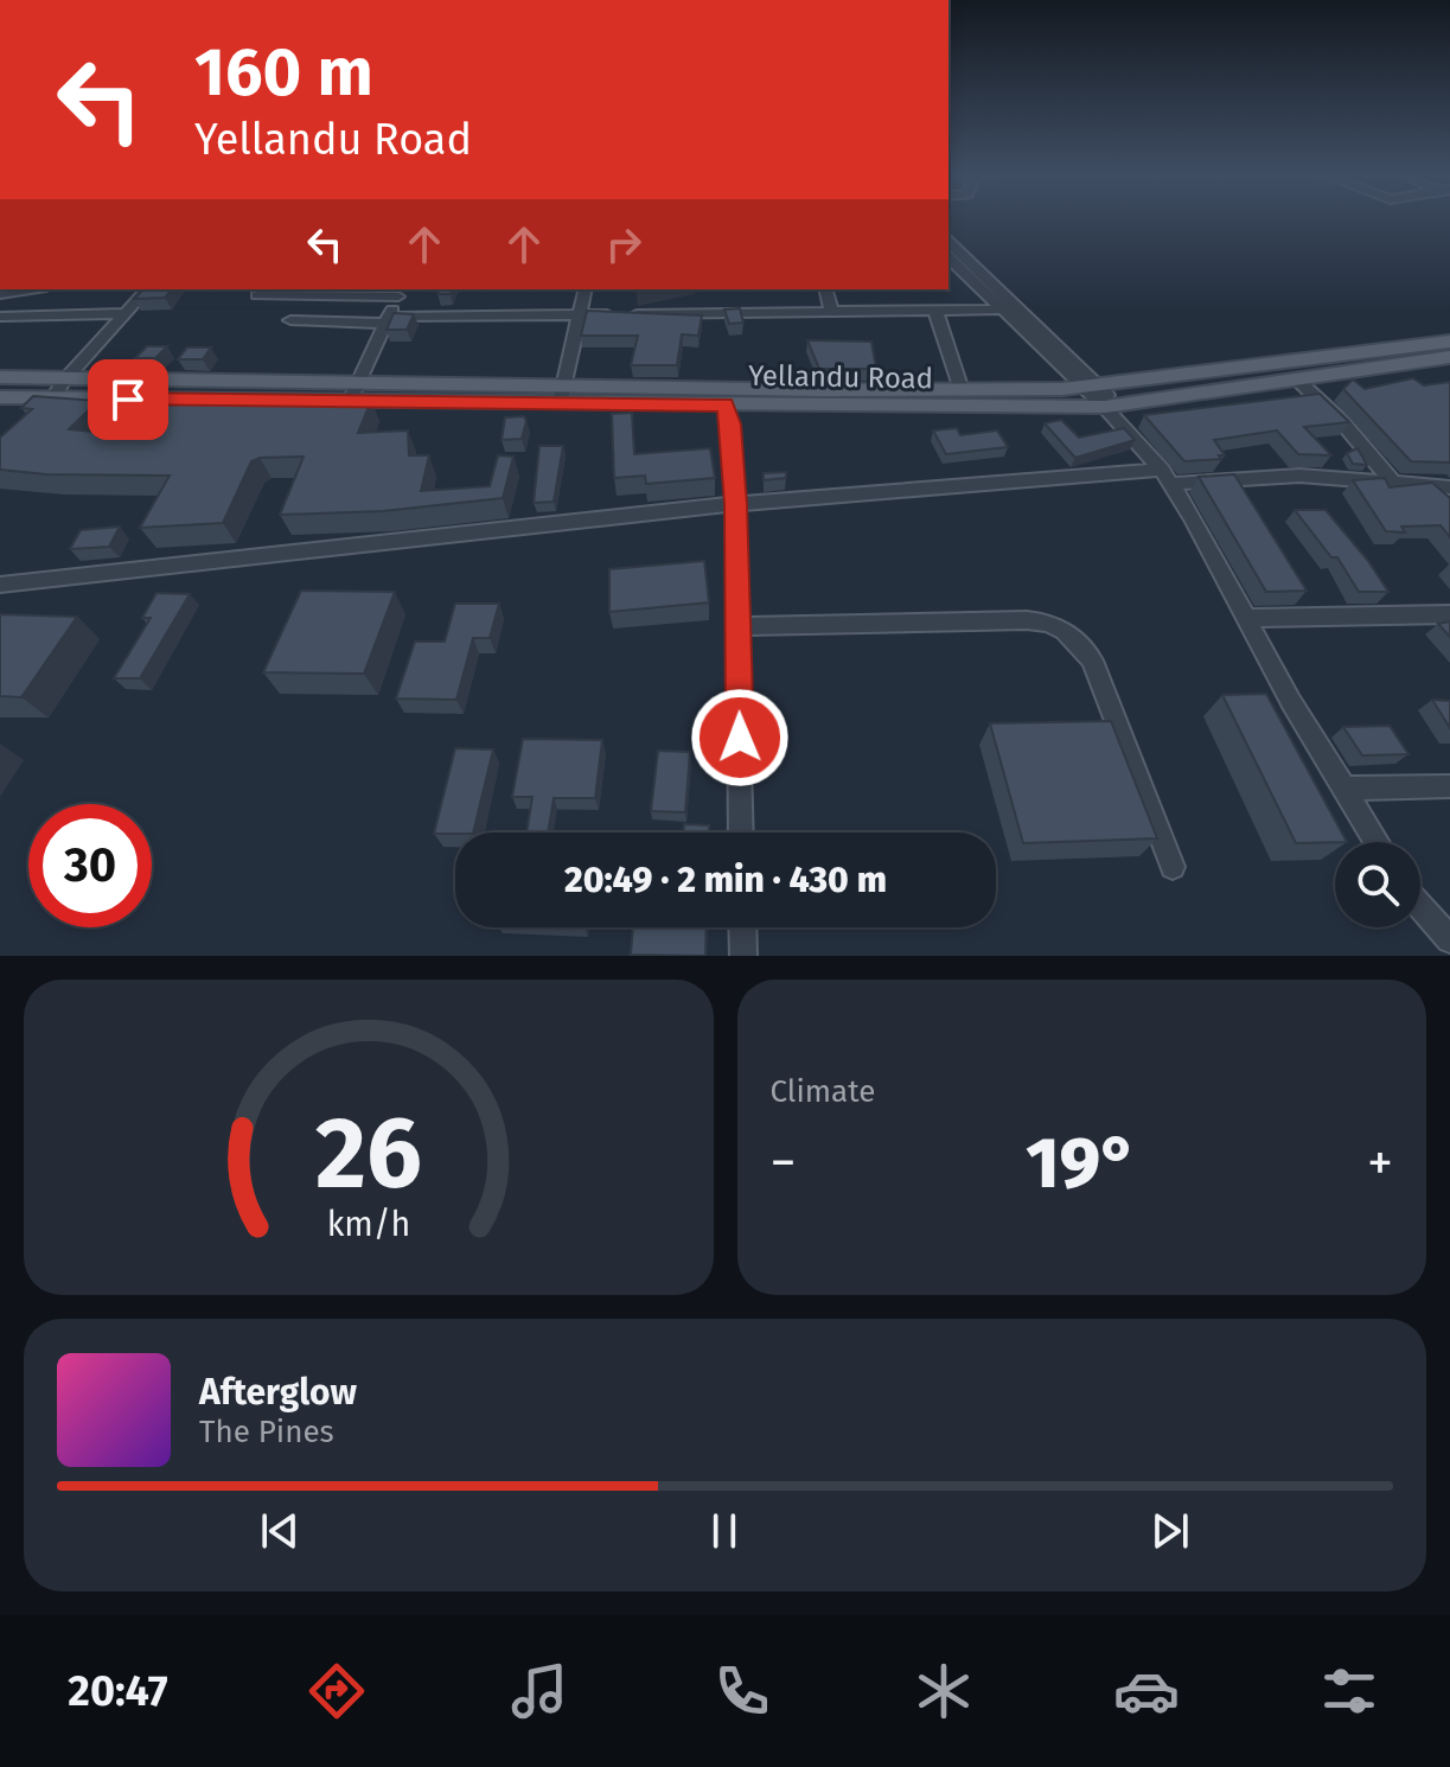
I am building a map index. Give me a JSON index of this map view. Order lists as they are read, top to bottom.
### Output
{
  "streets": {
    "main road": ["Yellandu Road"]
  },
  "page": {
    "turn": ["160 m", "Yellandu Road"],
    "limit": "30",
    "trip": "20:49 · 2 min · 430 m",
    "tile": "Climate",
    "heat": ["−", "19°", "+"],
    "song": ["Afterglow", "The Pines"],
    "tabs": "20:47",
    "gauge": ["26", "km/h"]
  }
}
